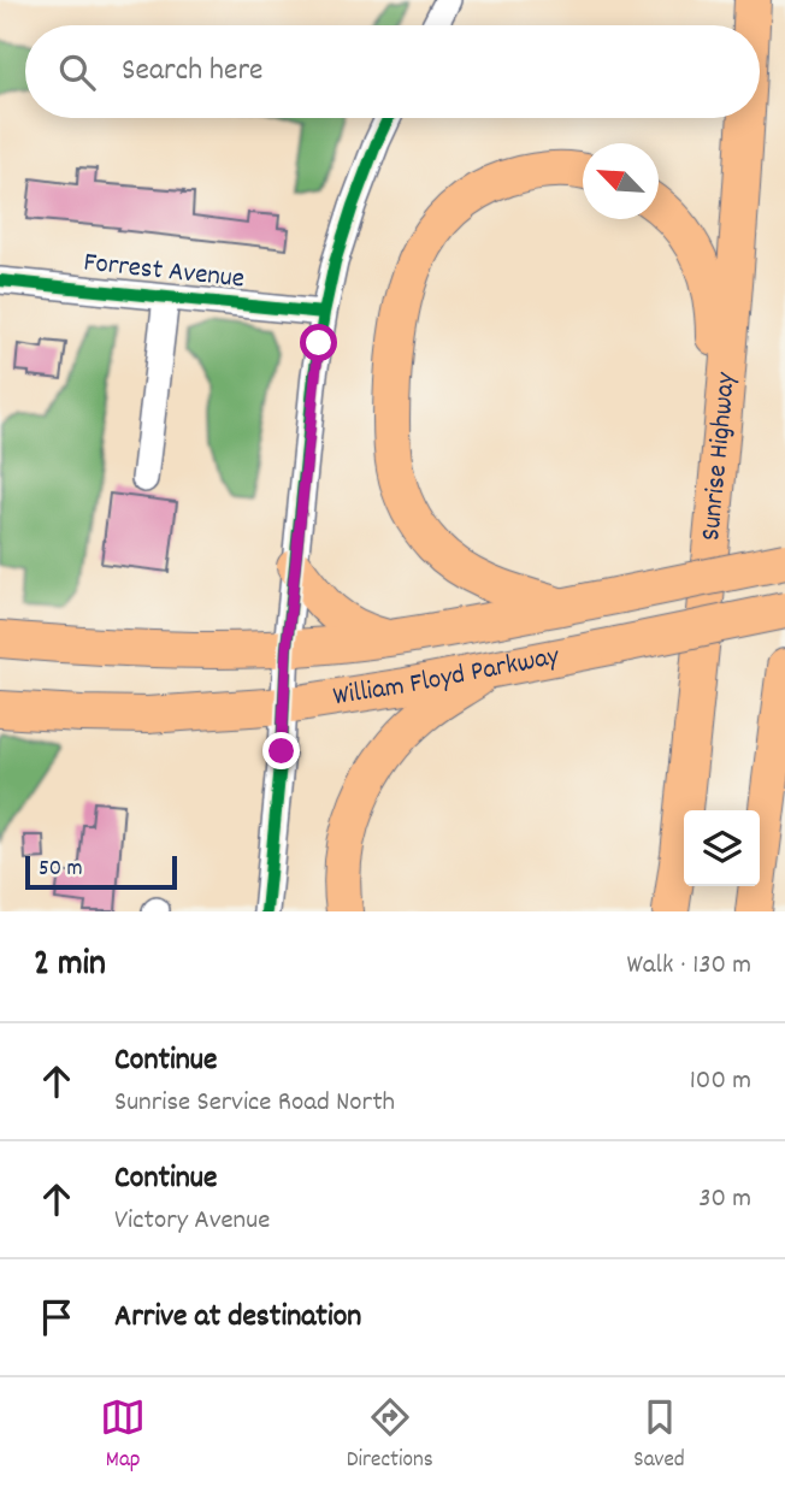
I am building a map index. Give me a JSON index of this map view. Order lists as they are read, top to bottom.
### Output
{
  "streets": {
    "highway": ["Sunrise Highway", "William Floyd Parkway"],
    "street": ["Forrest Avenue"]
  },
  "scale_bar": "50 m",
  "north": "top left",
  "page": {
    "search": "Search here",
    "scale": "50 m",
    "heading": ["2 min", "Walk · 130 m"],
    "list": [
      ["Continue", "Sunrise Service Road North", "100 m"],
      ["Continue", "Victory Avenue", "30 m"],
      "Arrive at destination"
    ],
    "nav": ["Map", "Directions", "Saved"]
  }
}
